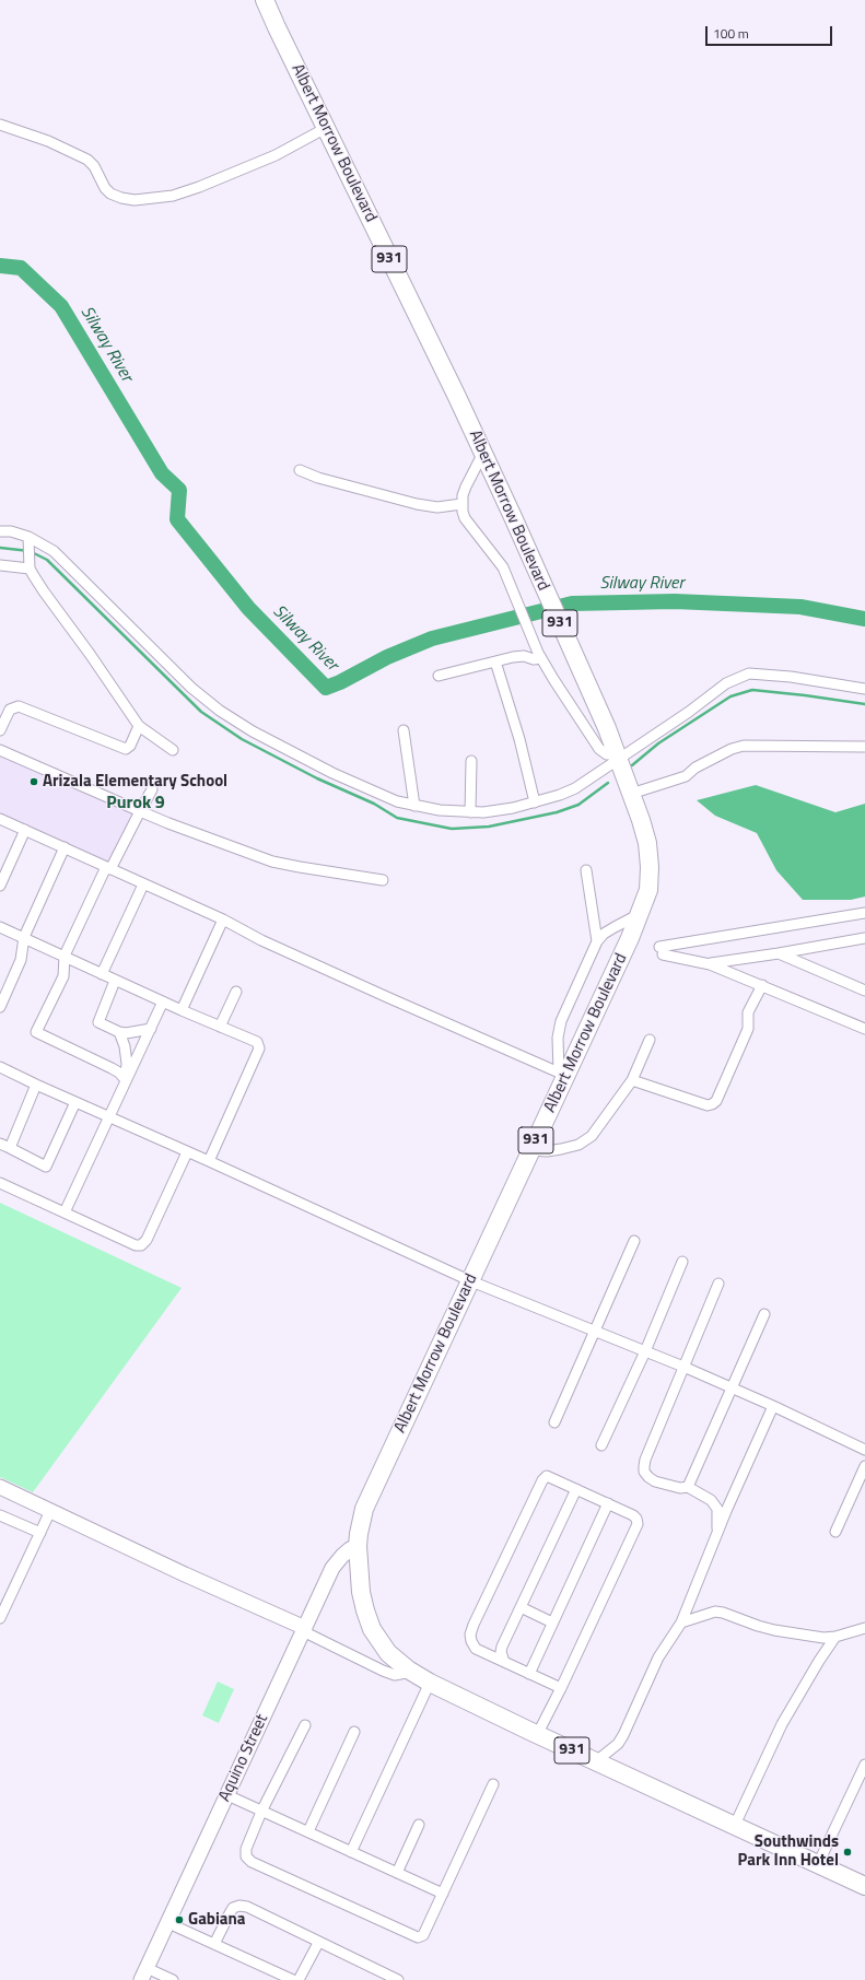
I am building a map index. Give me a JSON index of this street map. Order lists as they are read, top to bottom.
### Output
{
  "streets": {
    "highway": ["Albert Morrow Boulevard", "931"],
    "main road": ["Aquino Street"]
  },
  "crossings": [
    ["Albert Morrow Boulevard", "Aquino Street"]
  ],
  "districts": ["Purok 9"],
  "water": ["Silway River"],
  "places": ["Arizala Elementary School", "Southwinds Park Inn Hotel", "Gabiana"],
  "scale_bar": "100 m"
}
